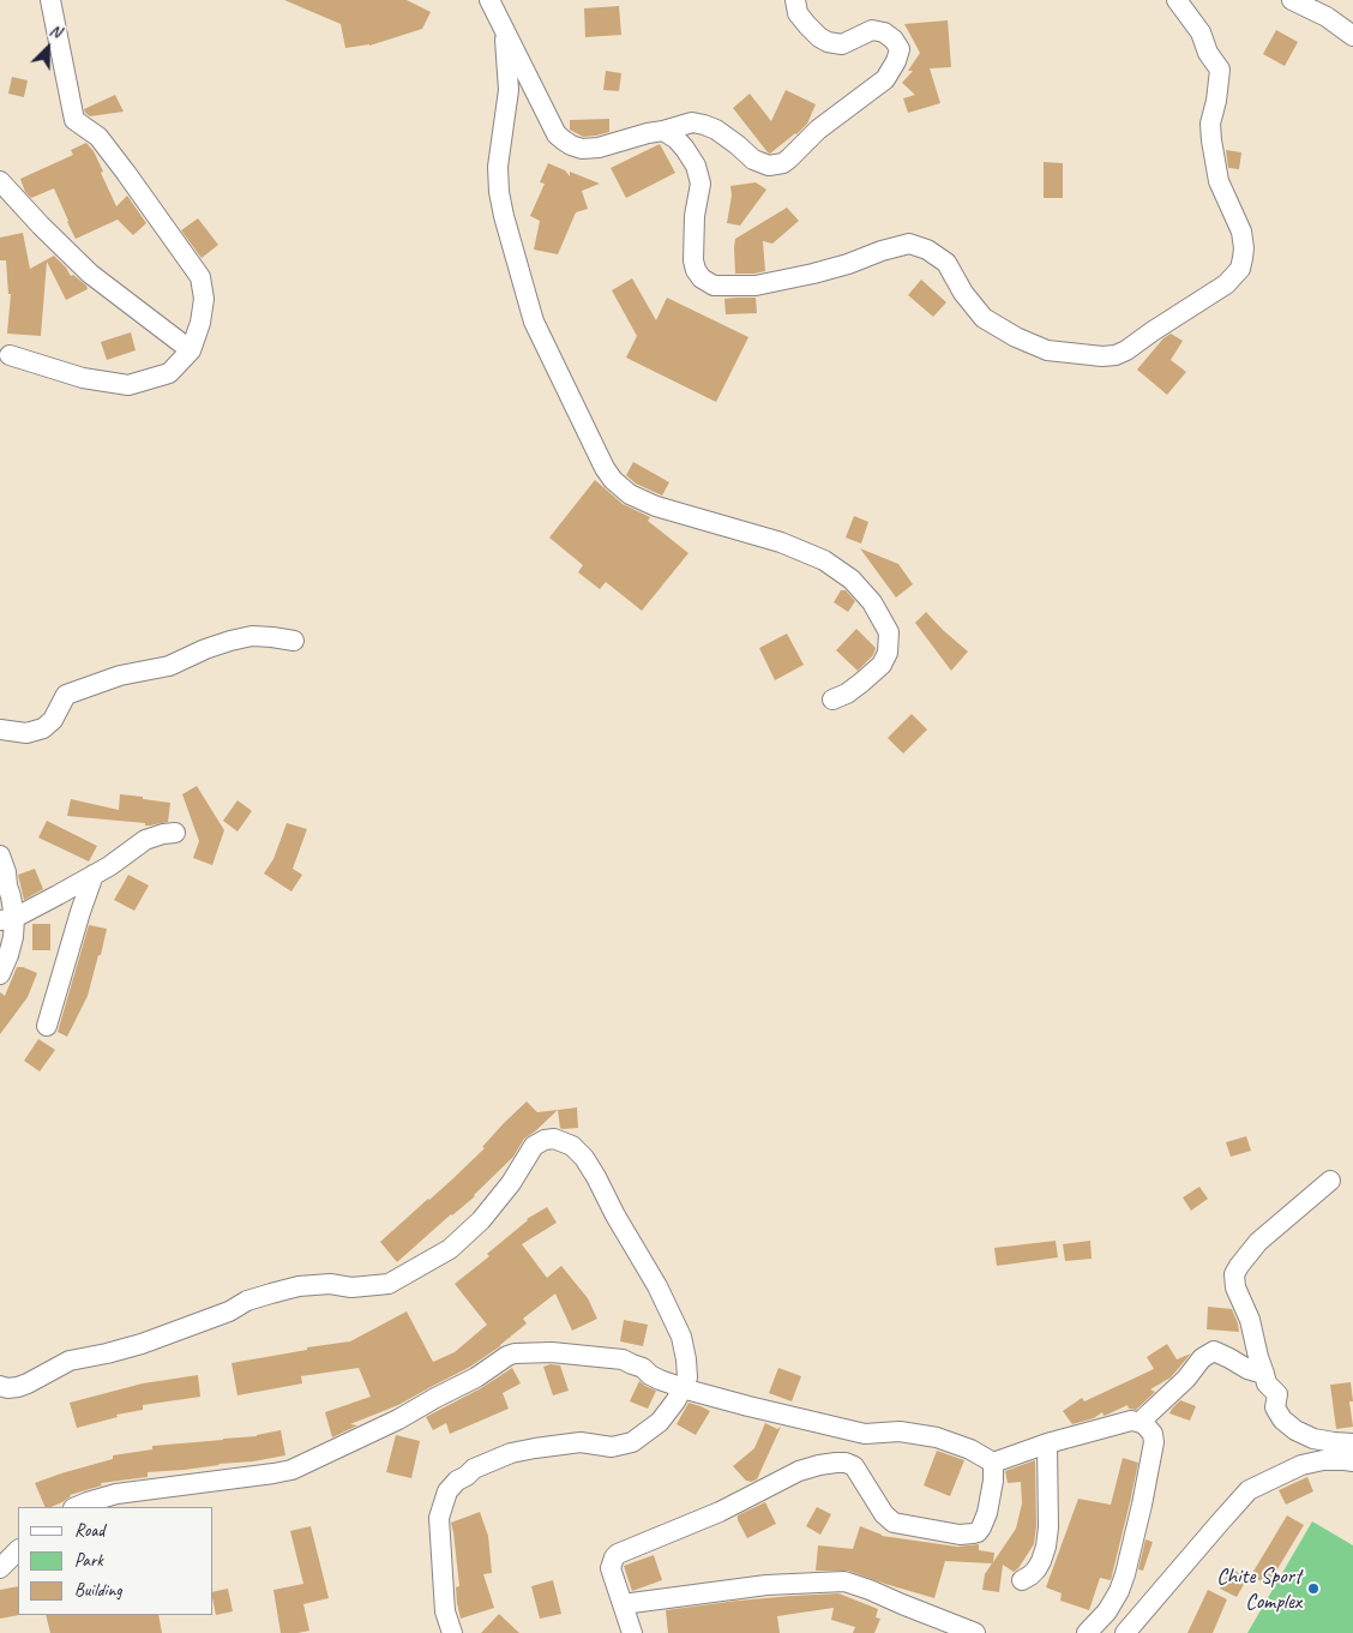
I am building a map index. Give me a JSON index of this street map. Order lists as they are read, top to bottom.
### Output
{
  "places": ["Chite Sport Complex"],
  "legend": ["Road", "Park", "Building"],
  "north": "top right"
}
